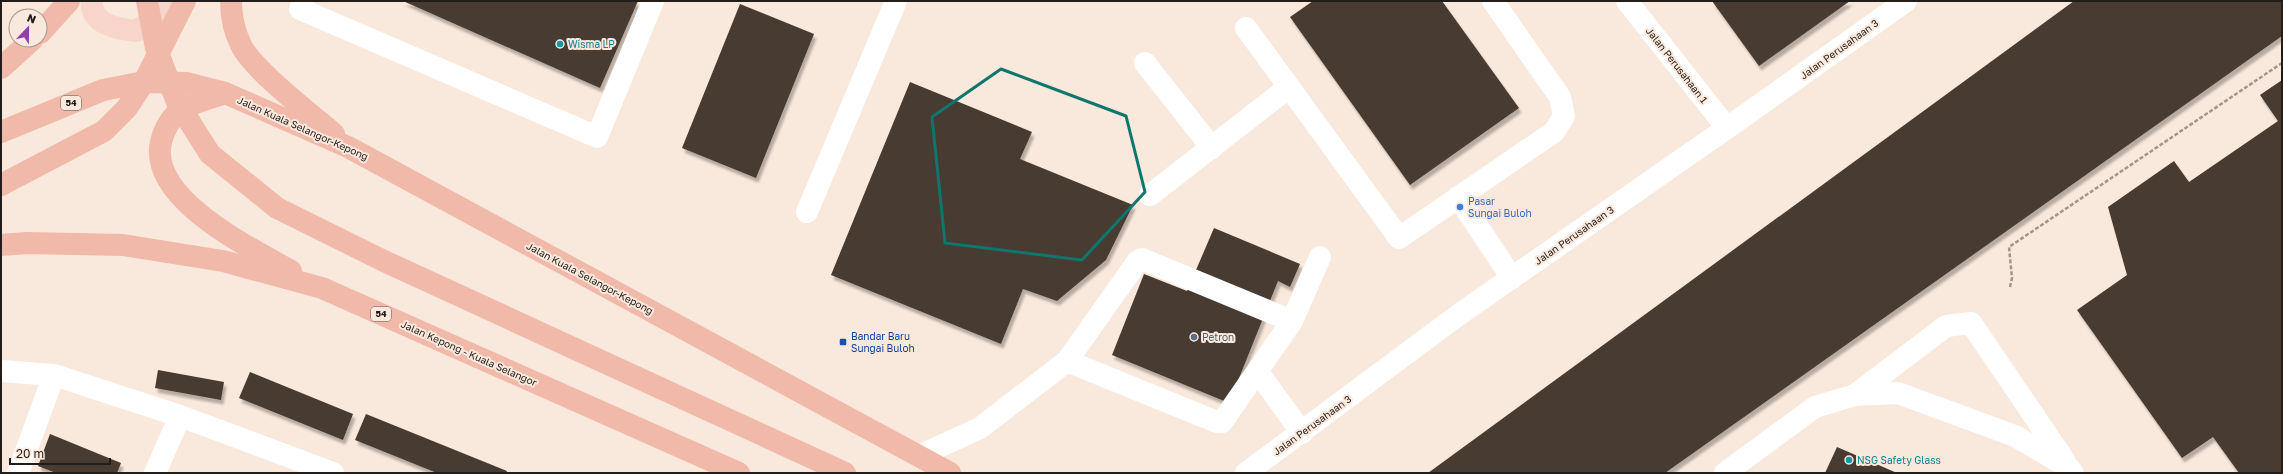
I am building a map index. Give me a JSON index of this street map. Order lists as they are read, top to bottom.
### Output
{
  "streets": {
    "highway": ["54", "Jalan Kuala Selangor-Kepong", "Jalan Kepong - Kuala Selangor"],
    "street": ["Jalan Perusahaan 3", "Jalan Perusahaan 1"]
  },
  "crossings": [
    ["Jalan Perusahaan 3", "Jalan Perusahaan 1"],
    ["54", "Jalan Kuala Selangor-Kepong"]
  ],
  "places": {
    "other": [
      "Wisma LP",
      "Pasar Sungai Buloh",
      "Petron",
      "NSG Safety Glass"
    ],
    "transit": ["Bandar Baru Sungai Buloh"]
  },
  "scale_bar": "20 m",
  "north": "top"
}
